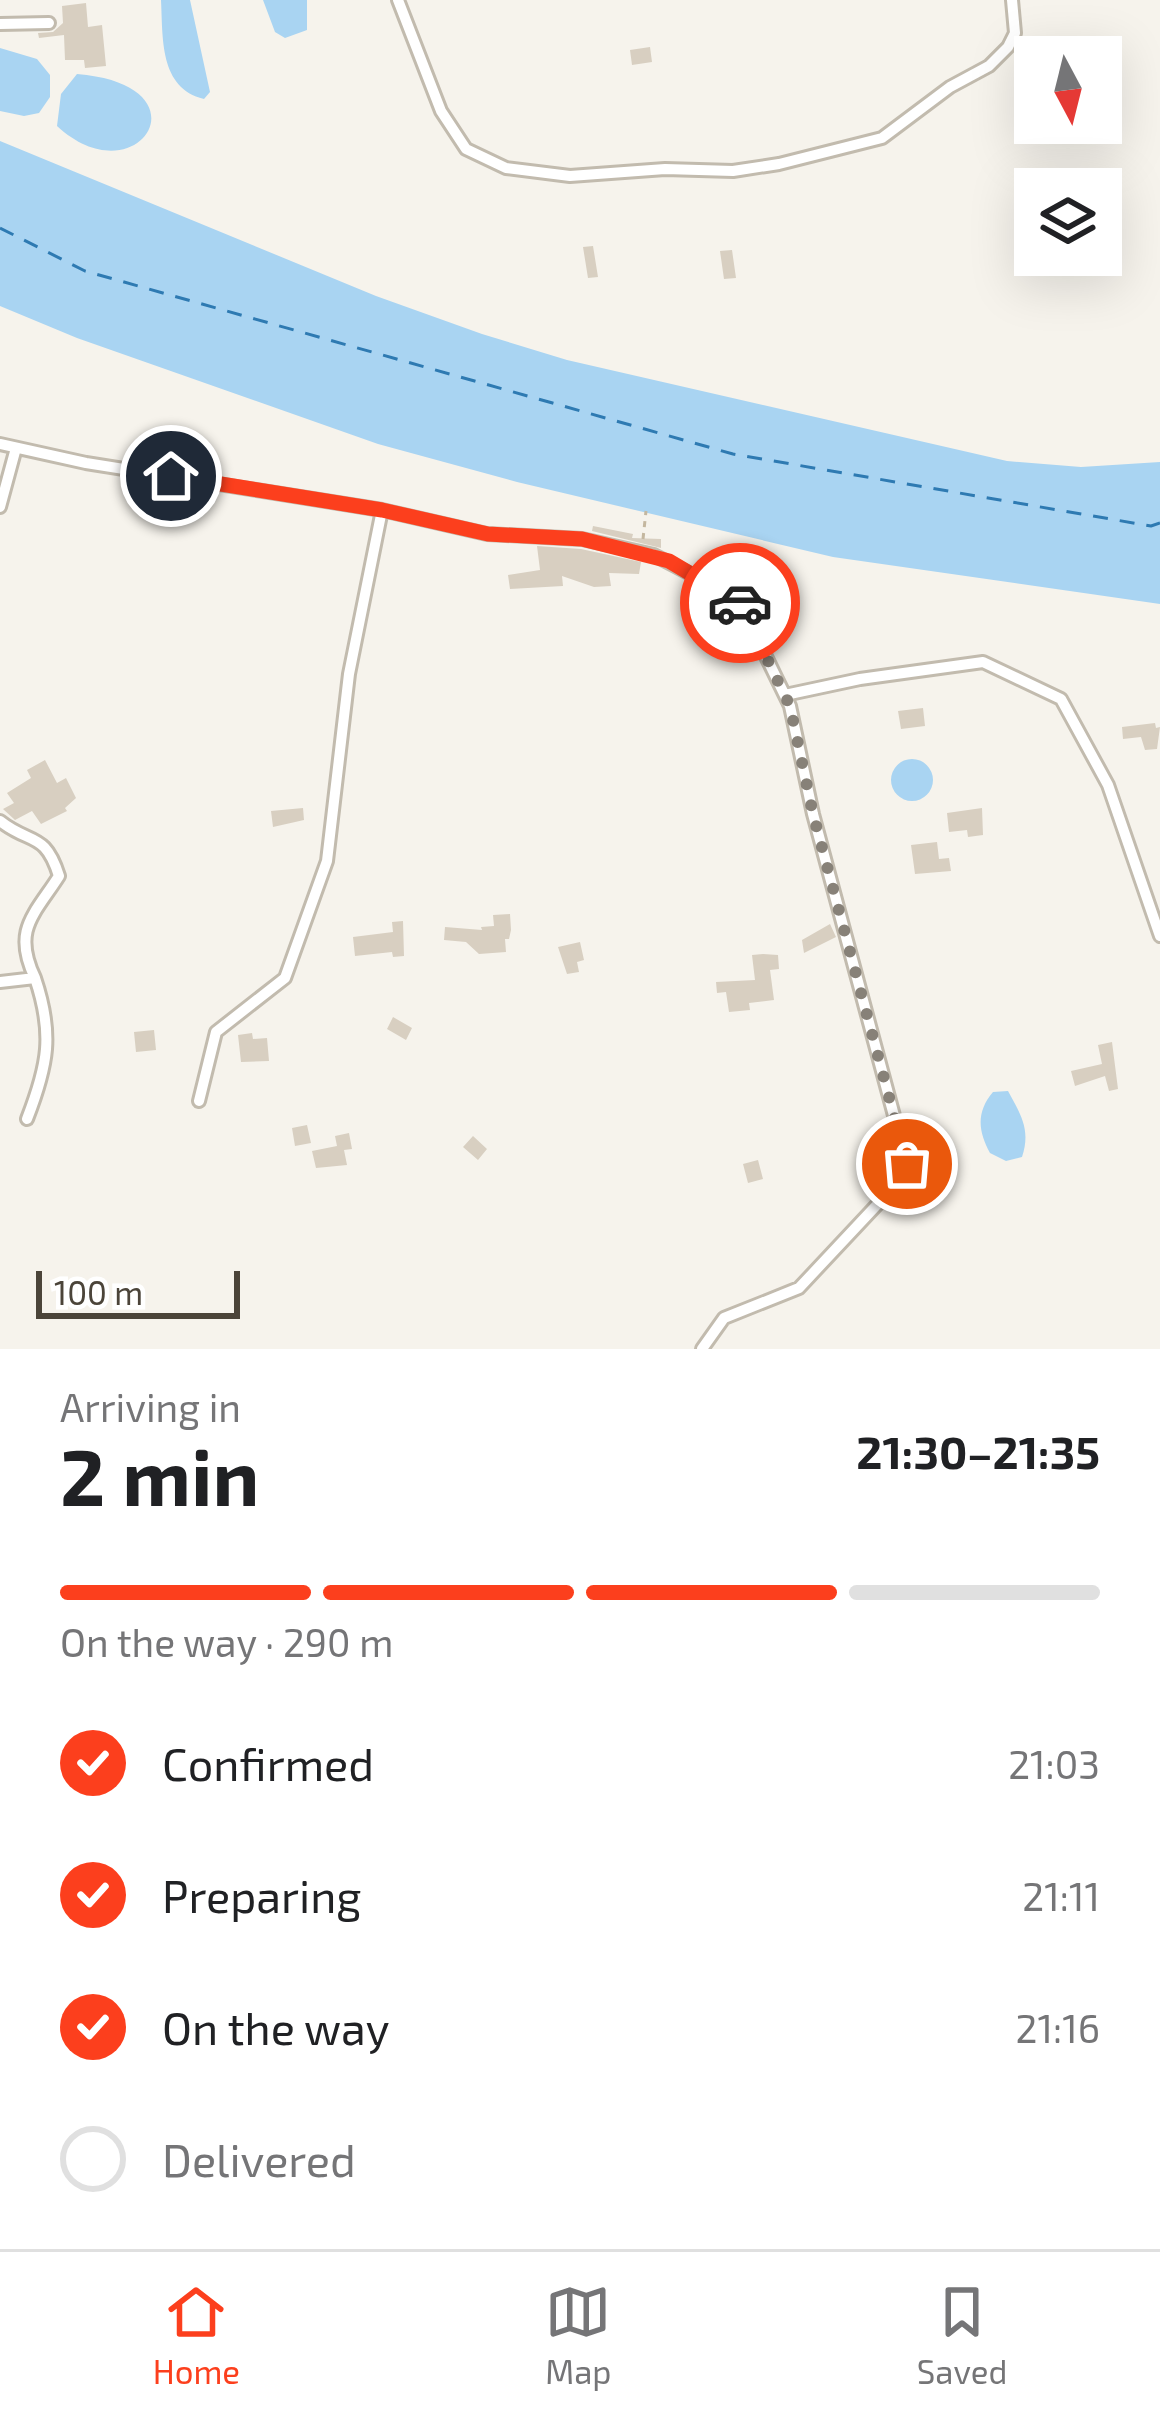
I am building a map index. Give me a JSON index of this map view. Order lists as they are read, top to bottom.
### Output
{
  "scale_bar": "100 m",
  "north": "bottom",
  "page": {
    "scale": "100 m",
    "heading": ["2 min", "Arriving in", "21:30–21:35"],
    "bar": "On the way · 290 m",
    "list": [
      ["Confirmed", "21:03"],
      ["Preparing", "21:11"],
      ["On the way", "21:16"],
      "Delivered"
    ],
    "tabs": ["Home", "Map", "Saved"]
  }
}
